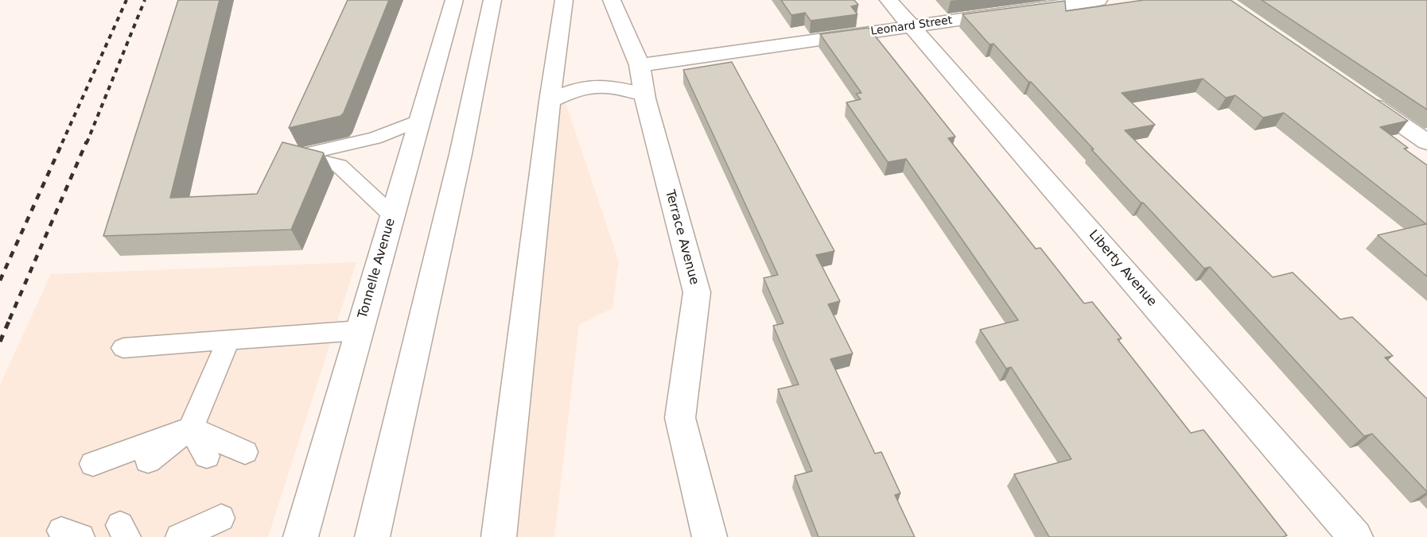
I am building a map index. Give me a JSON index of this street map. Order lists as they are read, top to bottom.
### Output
{
  "streets": {
    "main road": [
      "Leonard Street",
      "Terrace Avenue",
      "Tonnelle Avenue",
      "Liberty Avenue"
    ]
  },
  "crossings": [
    ["Leonard Street", "Terrace Avenue"],
    ["Leonard Street", "Liberty Avenue"]
  ]
}
